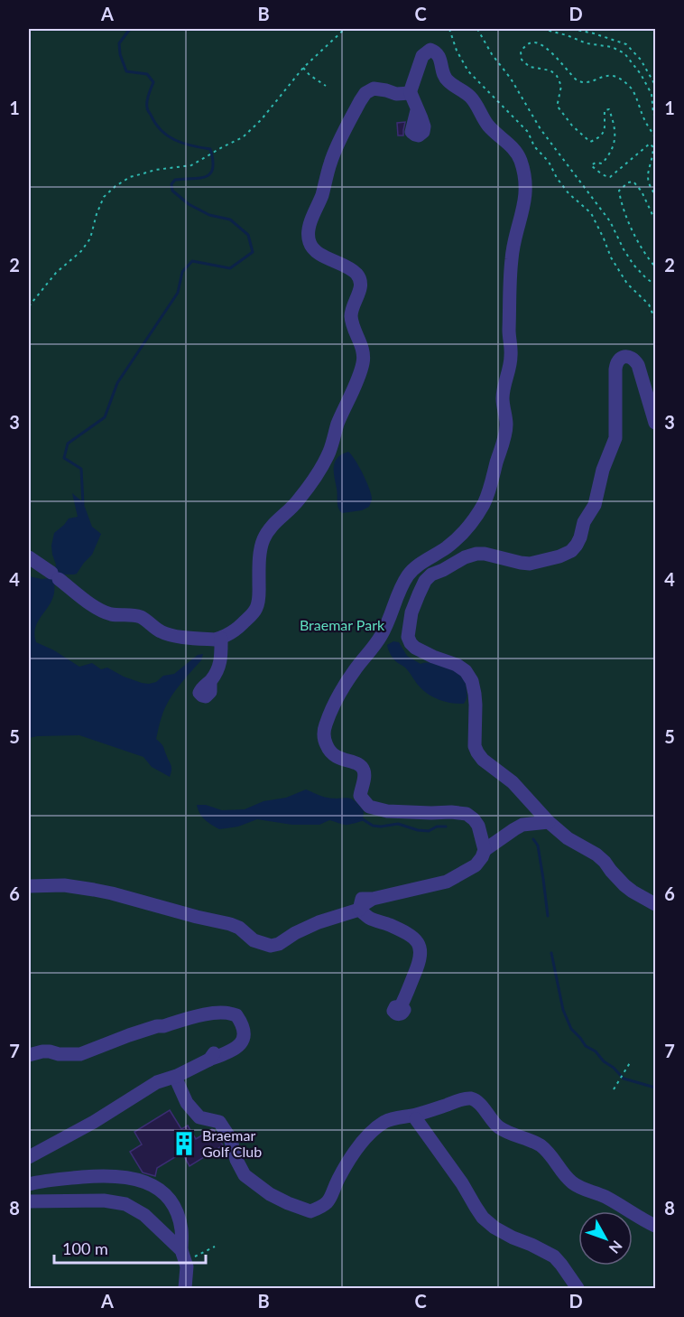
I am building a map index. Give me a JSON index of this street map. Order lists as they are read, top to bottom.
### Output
{
  "parks": ["Braemar Park"],
  "places": {
    "building": ["Braemar Golf Club"]
  },
  "scale_bar": "100 m",
  "north": "bottom right",
  "grid": {
    "columns": [
      "A",
      "B",
      "C",
      "D"
    ],
    "rows": [
      "1",
      "2",
      "3",
      "4",
      "5",
      "6",
      "7",
      "8"
    ]
  }
}
